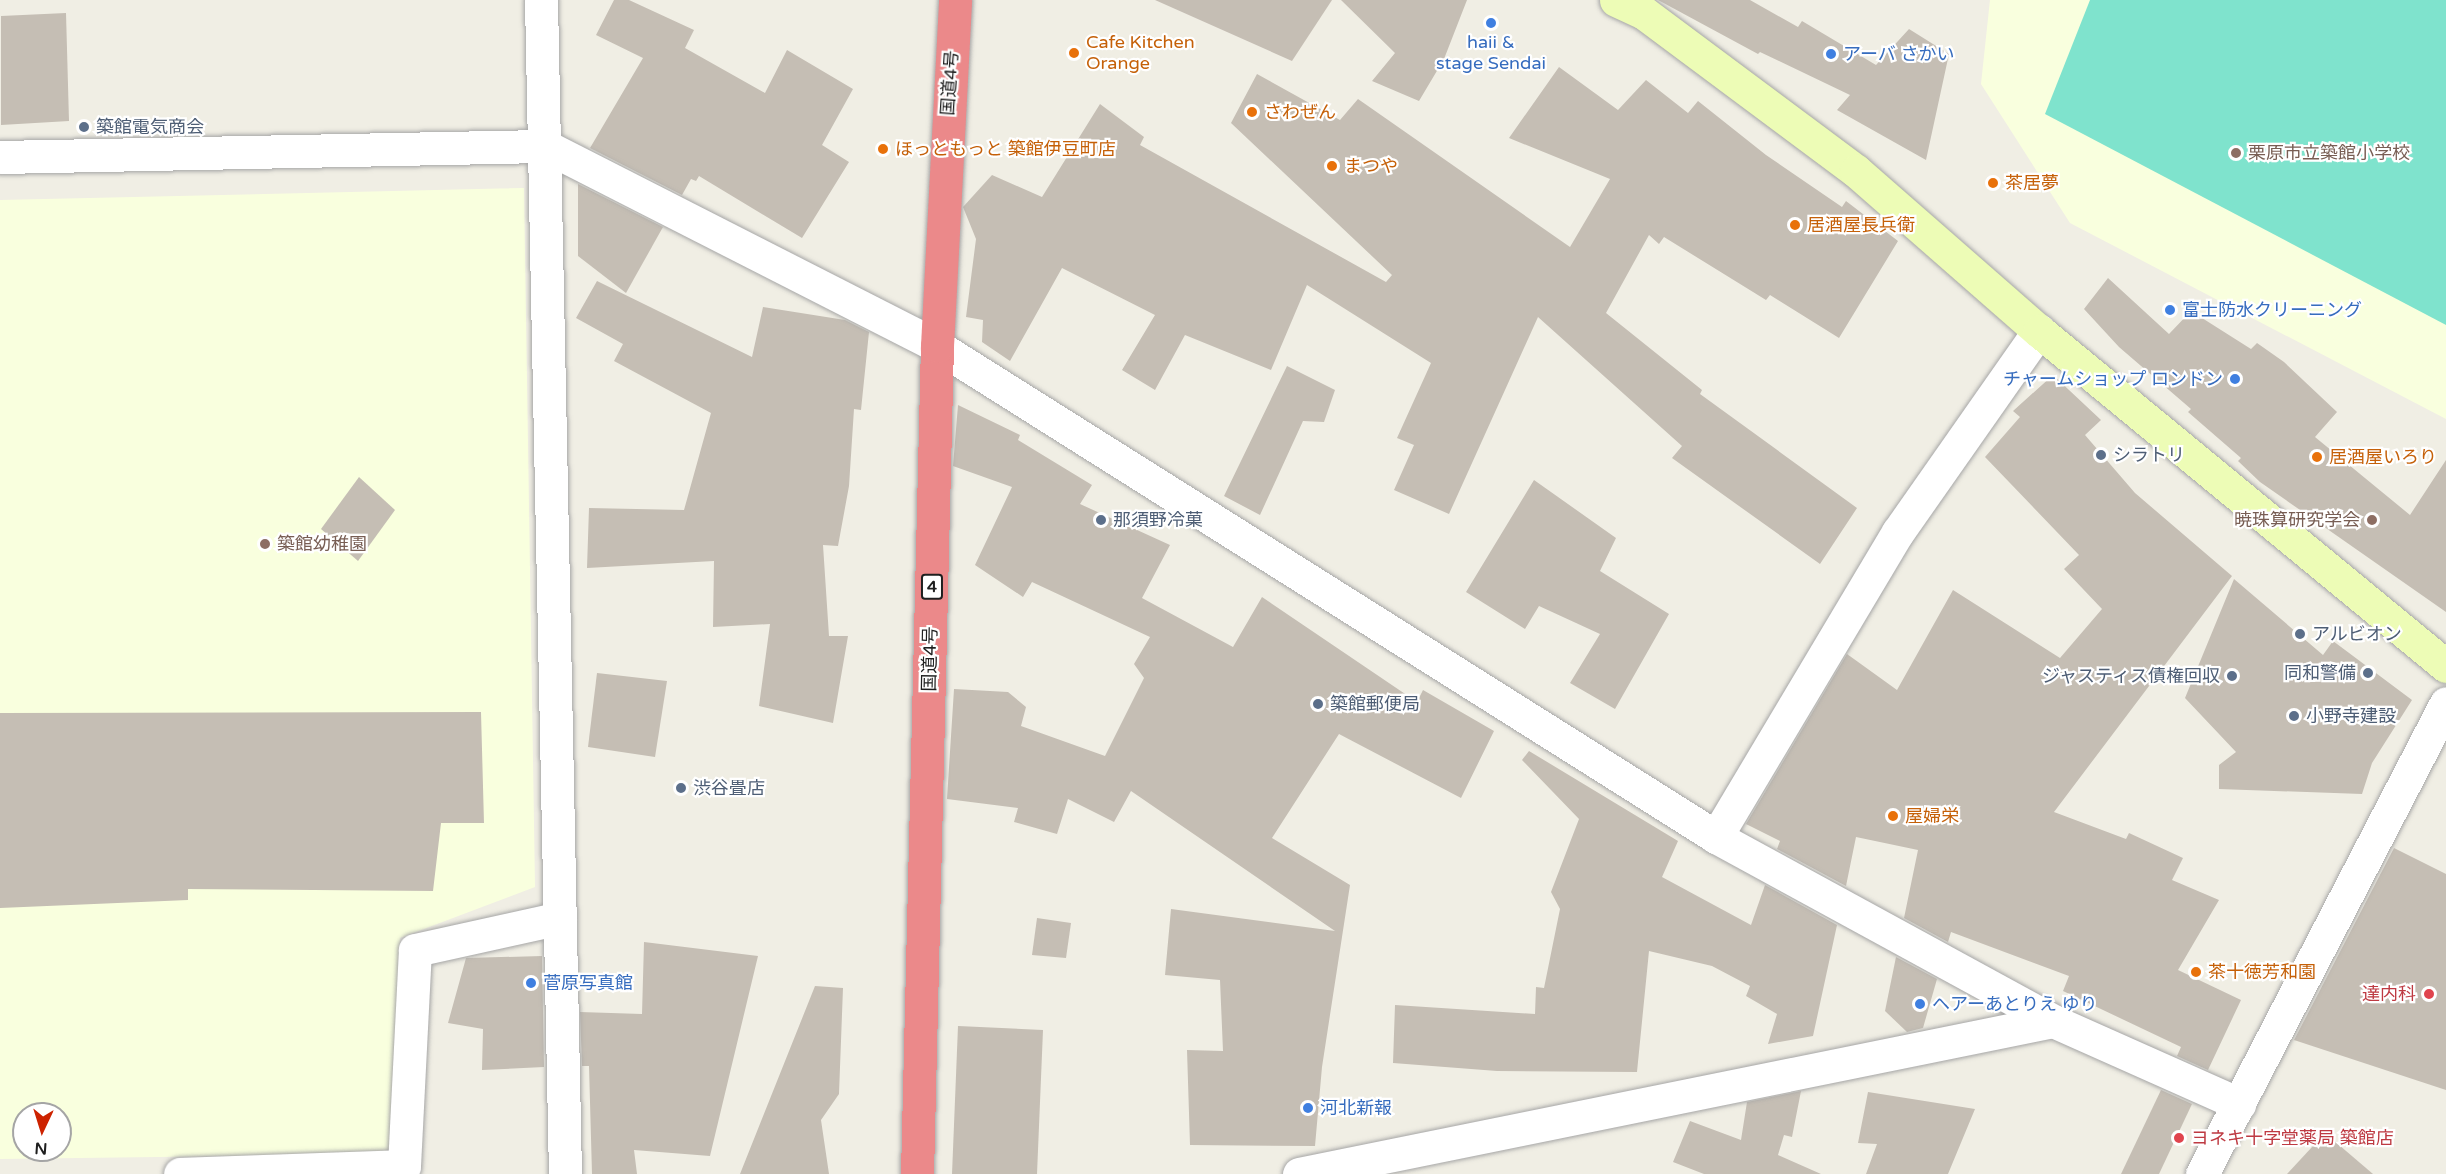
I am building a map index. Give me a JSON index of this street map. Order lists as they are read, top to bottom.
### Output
{
  "streets": {
    "highway": ["国道4号", "4"]
  },
  "places": [
    "haii & stage Sendai",
    "Cafe Kitchen Orange",
    "アーバ さかい",
    "さわぜん",
    "築館電気商会",
    "ほっともっと 築館伊豆町店",
    "栗原市立築館小学校",
    "まつや",
    "茶居夢",
    "居酒屋長兵衛",
    "富士防水クリーニング",
    "チャームショップ ロンドン",
    "シラトリ",
    "居酒屋いろり",
    "那須野冷菓",
    "暁珠算研究学会",
    "築館幼稚園",
    "アルビオン",
    "同和警備",
    "ジャスティス債権回収",
    "築館郵便局",
    "小野寺建設",
    "渋谷畳店",
    "屋婦栄",
    "茶十徳芳和園",
    "菅原写真館",
    "達内科",
    "ヘアーあとりえ ゆり",
    "河北新報",
    "ヨネキ十字堂薬局 築館店"
  ],
  "north": "bottom"
}
